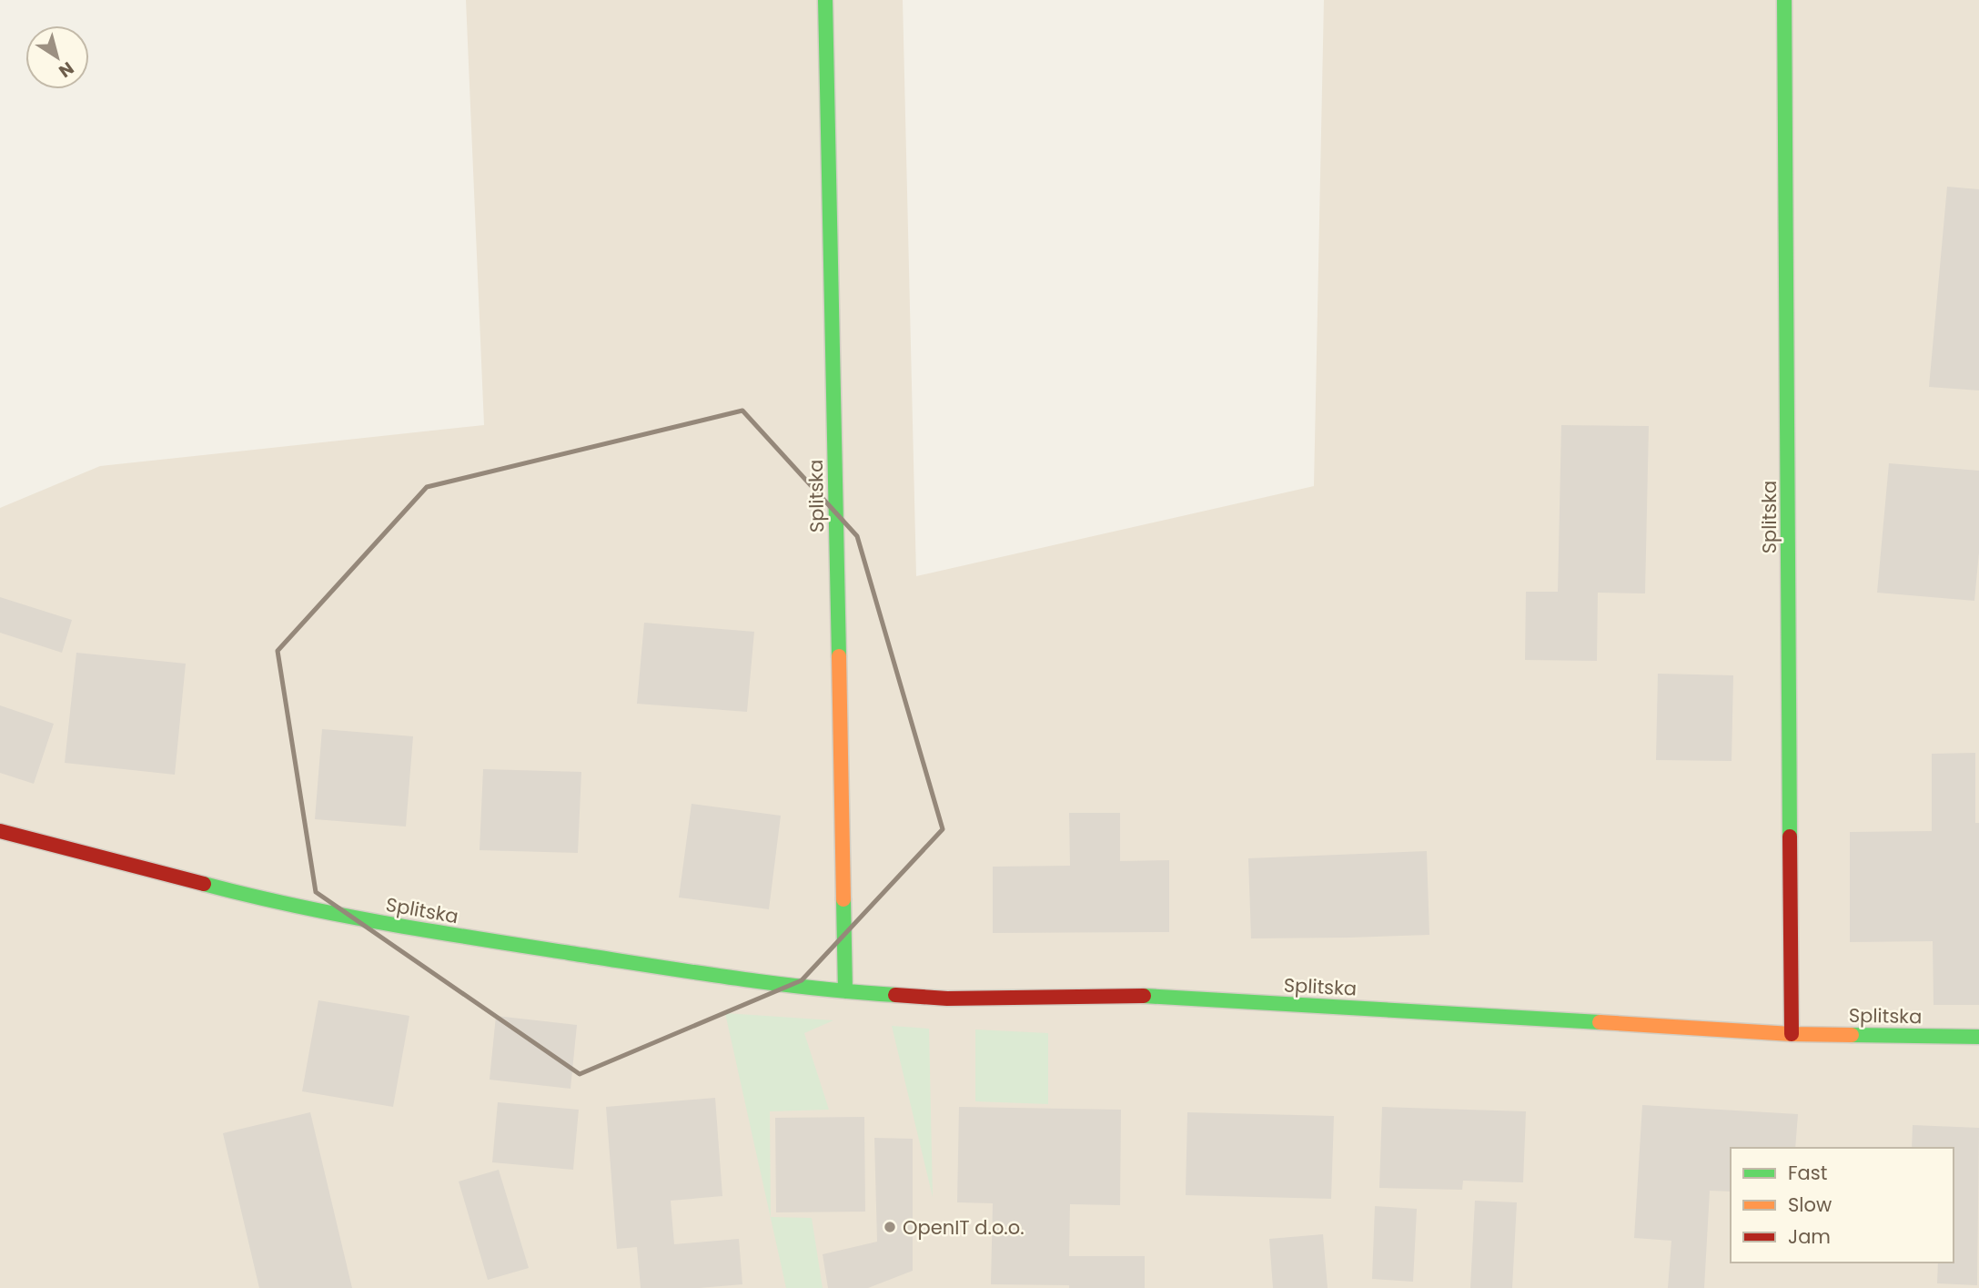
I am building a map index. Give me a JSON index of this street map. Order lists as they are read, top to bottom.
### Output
{
  "streets": {
    "street": ["Splitska"]
  },
  "places": ["OpenIT d.o.o."],
  "legend": ["Fast", "Slow", "Jam"],
  "north": "bottom right"
}
